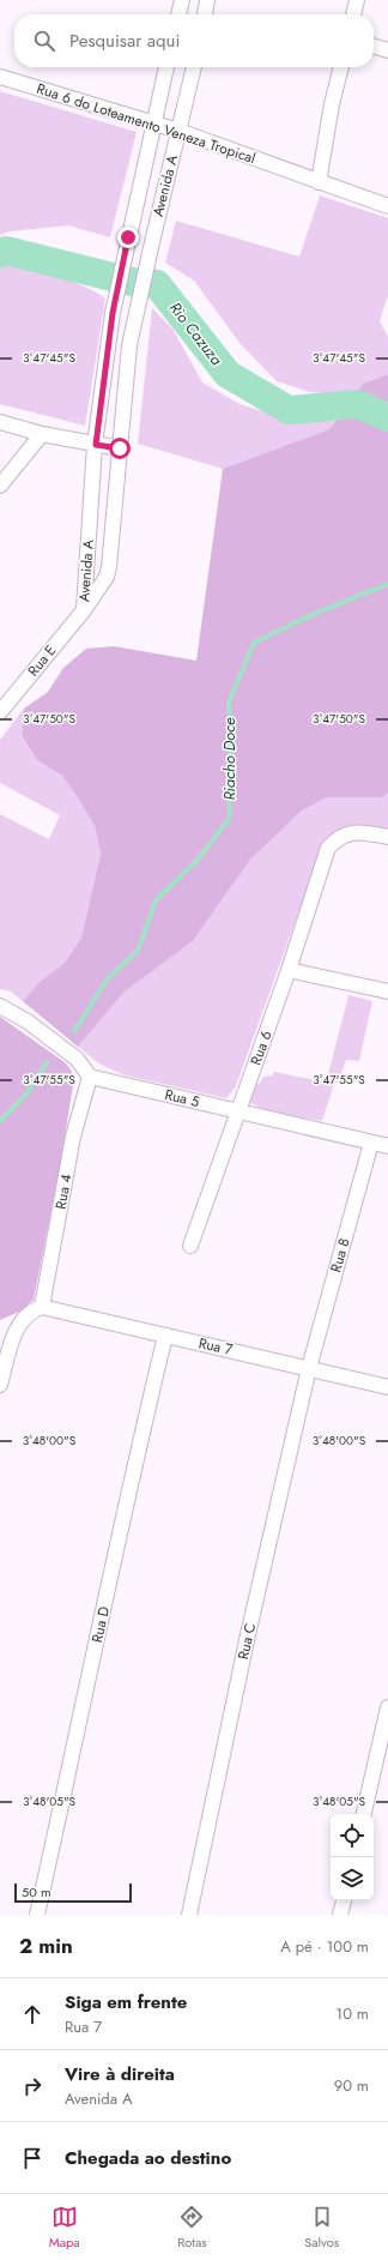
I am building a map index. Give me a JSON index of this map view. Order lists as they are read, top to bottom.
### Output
{
  "streets": {
    "street": [
      "Rua 6 do Loteamento Veneza Tropical",
      "Avenida A",
      "Rua E",
      "Rua 6",
      "Rua 5",
      "Rua 4",
      "Rua 8",
      "Rua 7",
      "Rua D",
      "Rua C"
    ]
  },
  "crossings": [
    ["Rua 6 do Loteamento Veneza Tropical", "Avenida A"],
    ["Avenida A", "Rua E"],
    ["Rua 6", "Rua 5"],
    ["Rua 5", "Rua 4"],
    ["Rua 5", "Rua 8"],
    ["Rua 4", "Rua 7"],
    ["Rua 8", "Rua 7"],
    ["Rua 8", "Rua C"],
    ["Rua 7", "Rua D"],
    ["Rua 7", "Rua C"]
  ],
  "water": ["Rio Cazuza", "Riacho Doce"],
  "scale_bar": "50 m",
  "page": {
    "search": "Pesquisar aqui",
    "scale": "50 m",
    "heading": ["2 min", "A pé · 100 m"],
    "list": [
      ["Siga em frente", "Rua 7", "10 m"],
      ["Vire à direita", "Avenida A", "90 m"],
      "Chegada ao destino"
    ],
    "nav": ["Mapa", "Rotas", "Salvos"]
  },
  "coordinates": [
    "3°47'45\"S",
    "3°47'50\"S",
    "3°47'55\"S",
    "3°48'00\"S",
    "3°48'05\"S"
  ]
}
